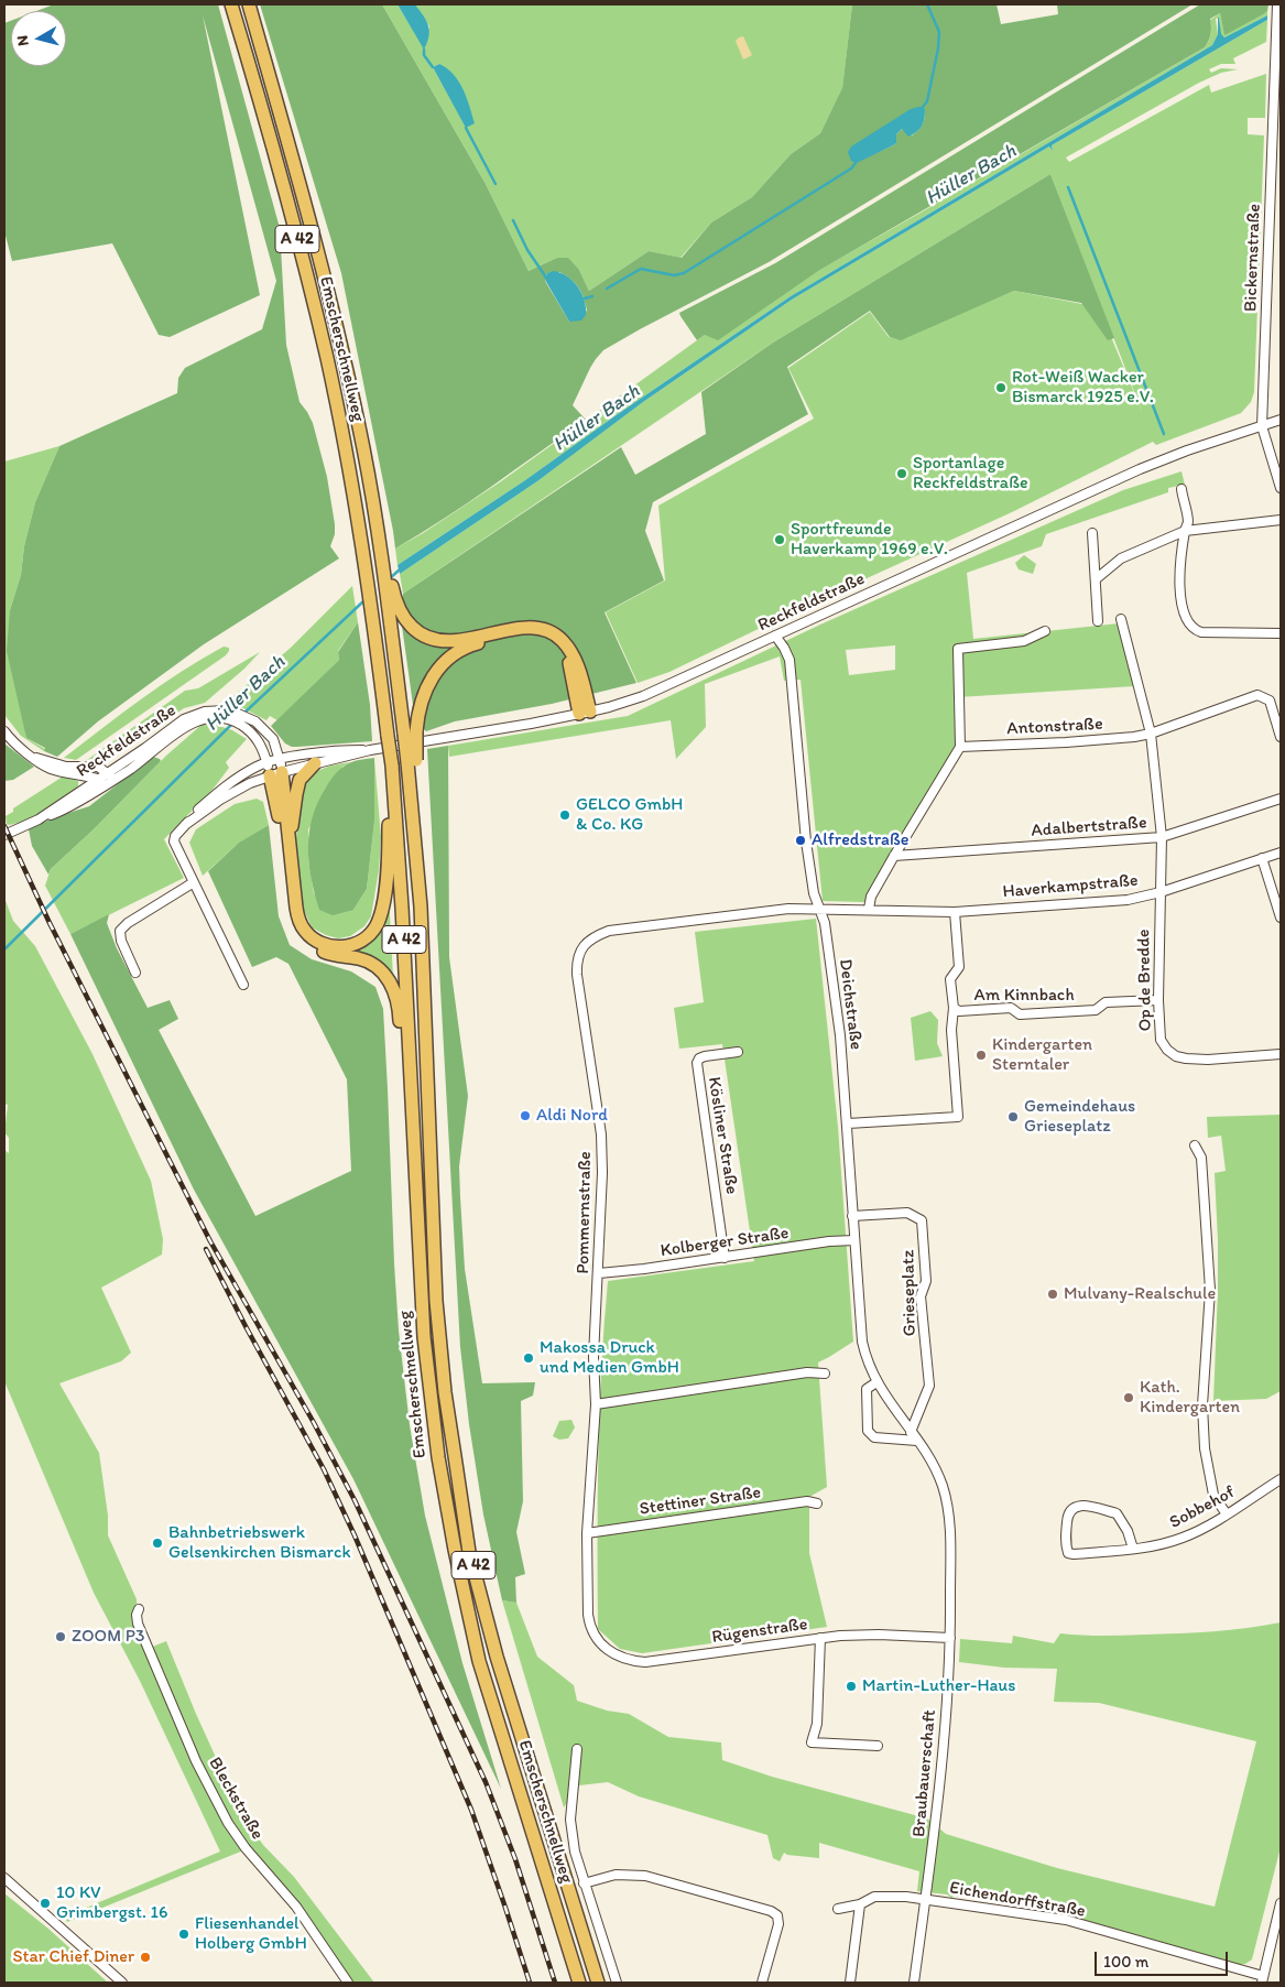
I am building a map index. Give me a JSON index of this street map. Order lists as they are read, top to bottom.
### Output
{
  "streets": {
    "highway": ["A 42", "Emscherschnellweg"],
    "street": [
      "Bickernstraße",
      "Reckfeldstraße",
      "Antonstraße",
      "Adalbertstraße",
      "Haverkampstraße",
      "Op de Bredde",
      "Am Kinnbach",
      "Deichstraße",
      "Kösliner Straße",
      "Pommernstraße",
      "Kolberger Straße",
      "Grieseplatz",
      "Stettiner Straße",
      "Sobbehof",
      "Rügenstraße",
      "Braubauerschaft",
      "Bleckstraße",
      "Eichendorffstraße"
    ]
  },
  "crossings": [
    ["A 42", "Emscherschnellweg"],
    ["Bickernstraße", "Reckfeldstraße"],
    ["Reckfeldstraße", "Deichstraße"],
    ["Haverkampstraße", "Op de Bredde"],
    ["Haverkampstraße", "Deichstraße"],
    ["Haverkampstraße", "Pommernstraße"],
    ["Op de Bredde", "Am Kinnbach"],
    ["Deichstraße", "Pommernstraße"],
    ["Deichstraße", "Kolberger Straße"],
    ["Deichstraße", "Grieseplatz"],
    ["Deichstraße", "Braubauerschaft"],
    ["Kösliner Straße", "Kolberger Straße"],
    ["Pommernstraße", "Kolberger Straße"],
    ["Pommernstraße", "Stettiner Straße"],
    ["Pommernstraße", "Rügenstraße"],
    ["Rügenstraße", "Braubauerschaft"],
    ["Braubauerschaft", "Eichendorffstraße"]
  ],
  "water": ["Hüller Bach"],
  "places": [
    "Rot-Weiß Wacker Bismarck 1925 e.V.",
    "Sportanlage Reckfeldstraße",
    "Sportfreunde Haverkamp 1969 e.V.",
    "GELCO GmbH & Co. KG",
    "Alfredstraße",
    "Kindergarten Sterntaler",
    "Aldi Nord",
    "Gemeindehaus Grieseplatz",
    "Mulvany-Realschule",
    "Makossa Druck und Medien GmbH",
    "Kath. Kindergarten",
    "Bahnbetriebswerk Gelsenkirchen Bismarck",
    "ZOOM P3",
    "Martin-Luther-Haus",
    "10 KV Grimbergst. 16",
    "Fliesenhandel Holberg GmbH",
    "Star Chief Diner"
  ],
  "scale_bar": "100 m",
  "north": "left"
}
